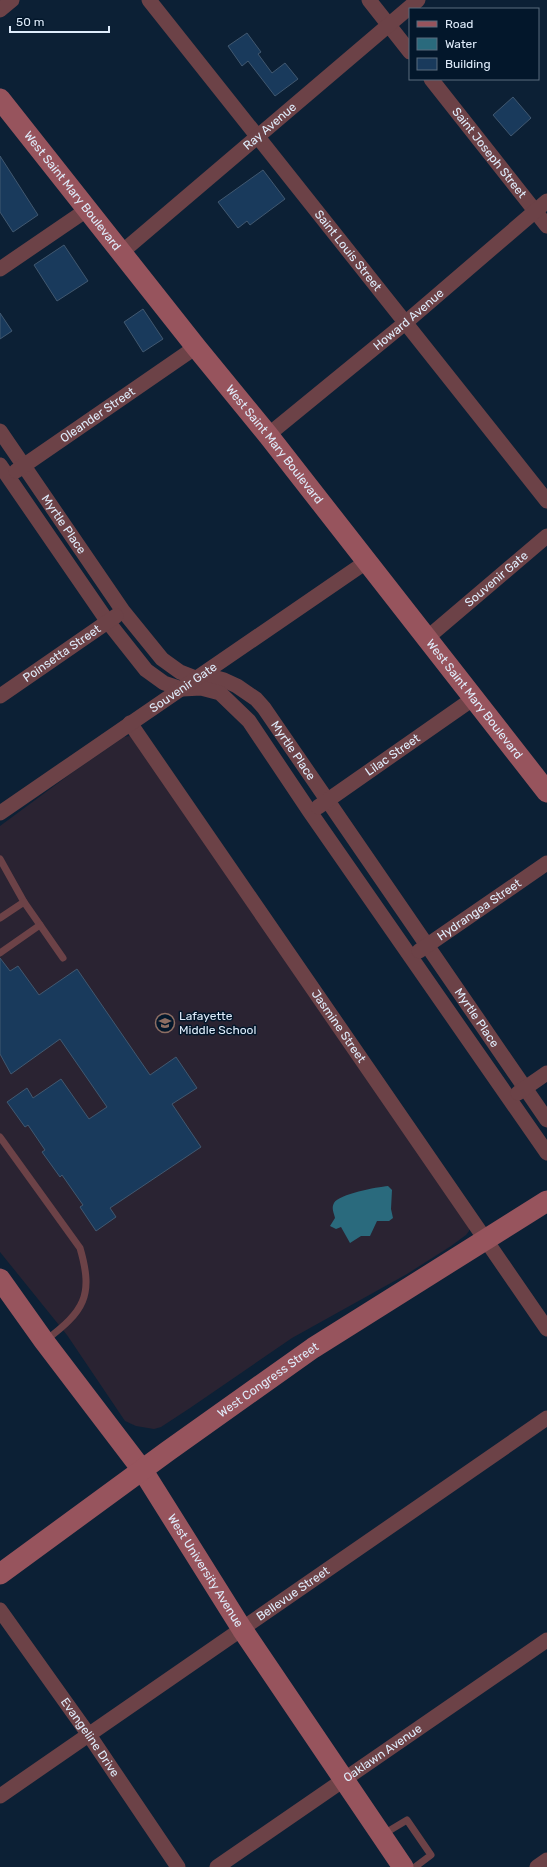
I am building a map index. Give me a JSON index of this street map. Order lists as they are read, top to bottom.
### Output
{
  "streets": {
    "main road": ["West Saint Mary Boulevard", "West Congress Street", "West University Avenue"],
    "street": [
      "Ray Avenue",
      "Saint Joseph Street",
      "Saint Louis Street",
      "Howard Avenue",
      "Oleander Street",
      "Myrtle Place",
      "Souvenir Gate",
      "Poinsetta Street",
      "Lilac Street",
      "Hydrangea Street",
      "Jasmine Street",
      "Bellevue Street",
      "Evangeline Drive",
      "Oaklawn Avenue"
    ]
  },
  "crossings": [
    ["Ray Avenue", "West Saint Mary Boulevard"],
    ["Ray Avenue", "Saint Louis Street"],
    ["Saint Joseph Street", "Howard Avenue"],
    ["West Saint Mary Boulevard", "Howard Avenue"],
    ["West Saint Mary Boulevard", "Oleander Street"],
    ["West Saint Mary Boulevard", "Souvenir Gate"],
    ["West Saint Mary Boulevard", "Lilac Street"],
    ["Saint Louis Street", "Howard Avenue"],
    ["Oleander Street", "Myrtle Place"],
    ["Myrtle Place", "Souvenir Gate"],
    ["Myrtle Place", "Poinsetta Street"],
    ["Myrtle Place", "Lilac Street"],
    ["Myrtle Place", "Hydrangea Street"],
    ["Souvenir Gate", "Jasmine Street"],
    ["Jasmine Street", "West Congress Street"],
    ["West Congress Street", "West University Avenue"],
    ["West University Avenue", "Bellevue Street"],
    ["West University Avenue", "Oaklawn Avenue"],
    ["Bellevue Street", "Evangeline Drive"]
  ],
  "places": {
    "school or university": ["Lafayette Middle School"]
  },
  "legend": ["Road", "Water", "Building"],
  "scale_bar": "50 m"
}
